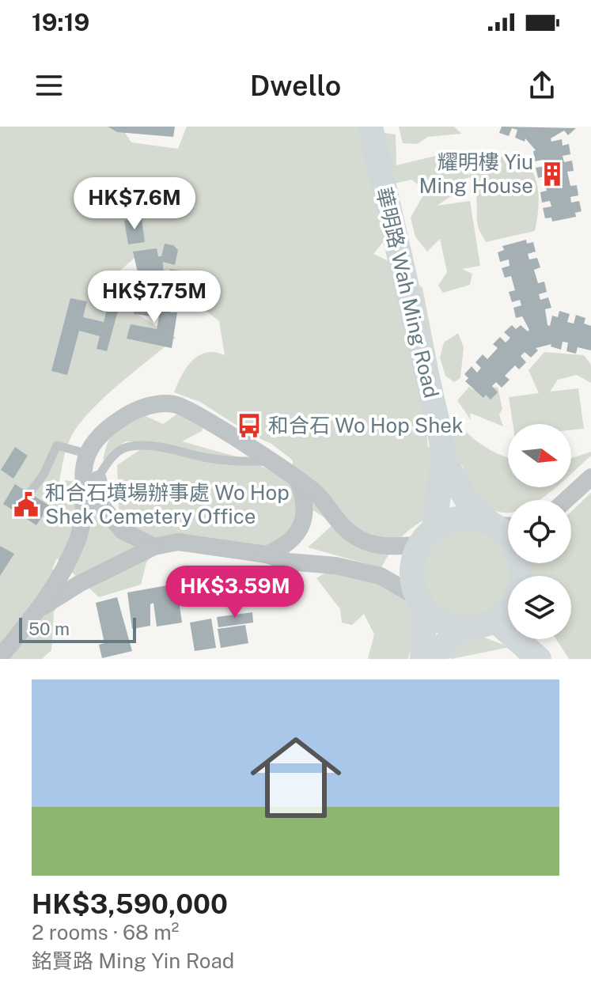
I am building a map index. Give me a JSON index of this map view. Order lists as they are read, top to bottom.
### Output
{
  "streets": {
    "street": ["華明路 Wah Ming Road"]
  },
  "places": {
    "building": ["耀明樓 Yiu Ming House"],
    "bus stop": ["和合石 Wo Hop Shek"],
    "public building": ["和合石墳場辦事處 Wo Hop Shek Cemetery Office"]
  },
  "scale_bar": "50 m",
  "north": "right",
  "page": {
    "status": "19:19",
    "header": "Dwello",
    "price": ["HK$7.6M", "HK$7.75M", "HK$3.59M"],
    "scale": "50 m",
    "list": [
      {
        "name": "HK$3,590,000",
        "note": "2 rooms · 68 m² · 銘賢路 Ming Yin Road"
      }
    ]
  }
}
